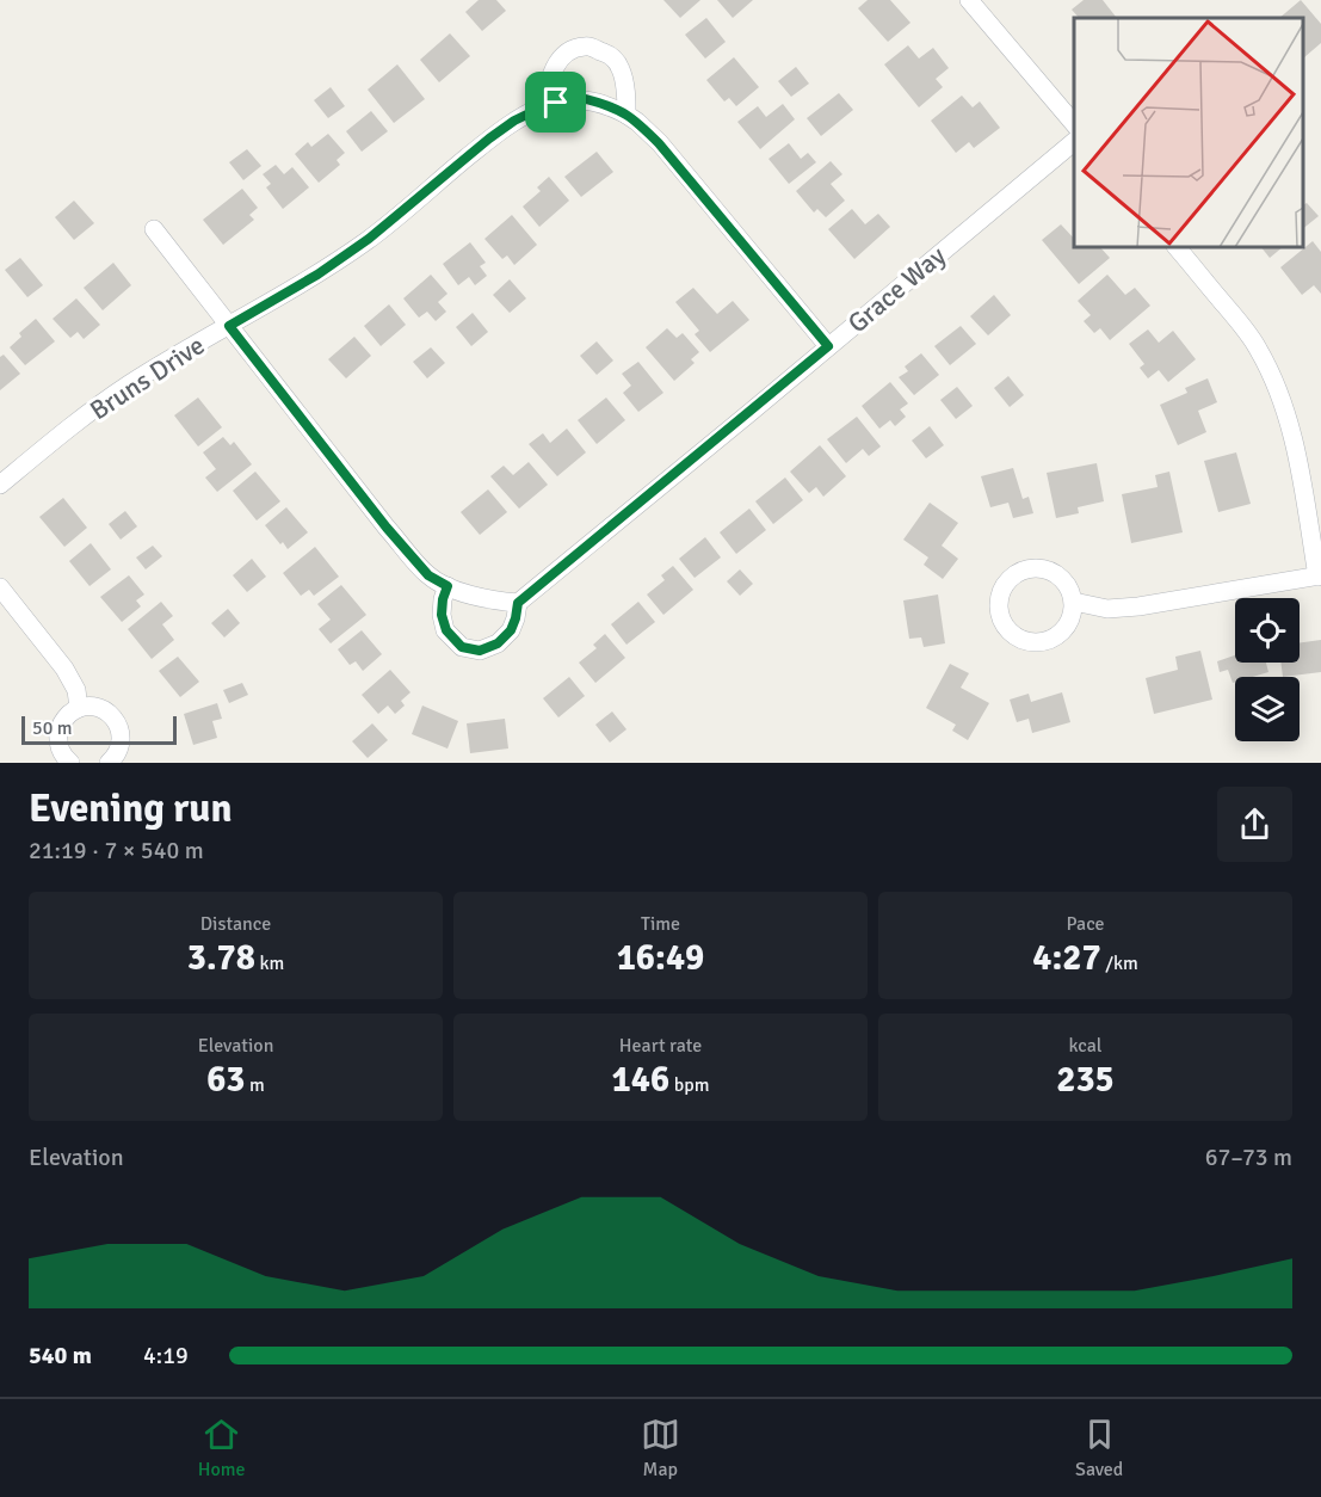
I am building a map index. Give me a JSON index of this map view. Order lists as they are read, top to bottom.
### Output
{
  "streets": {
    "street": ["Grace Way", "Bruns Drive"]
  },
  "crossings": [
    ["Grace Way", "Bruns Drive"]
  ],
  "scale_bar": "50 m",
  "page": {
    "scale": "50 m",
    "heading": ["Evening run", "21:19 · 7 × 540 m"],
    "stats": [
      ["Distance", "3.78 km"],
      ["Time", "16:49"],
      ["Pace", "4:27 /km"],
      ["Elevation", "63 m"],
      ["Heart rate", "146 bpm"],
      ["kcal", "235"]
    ],
    "chart": ["Elevation", "67–73 m"],
    "list": [
      {
        "name": "540 m",
        "note": "4:19"
      }
    ],
    "tabs": ["Home", "Map", "Saved"]
  }
}
